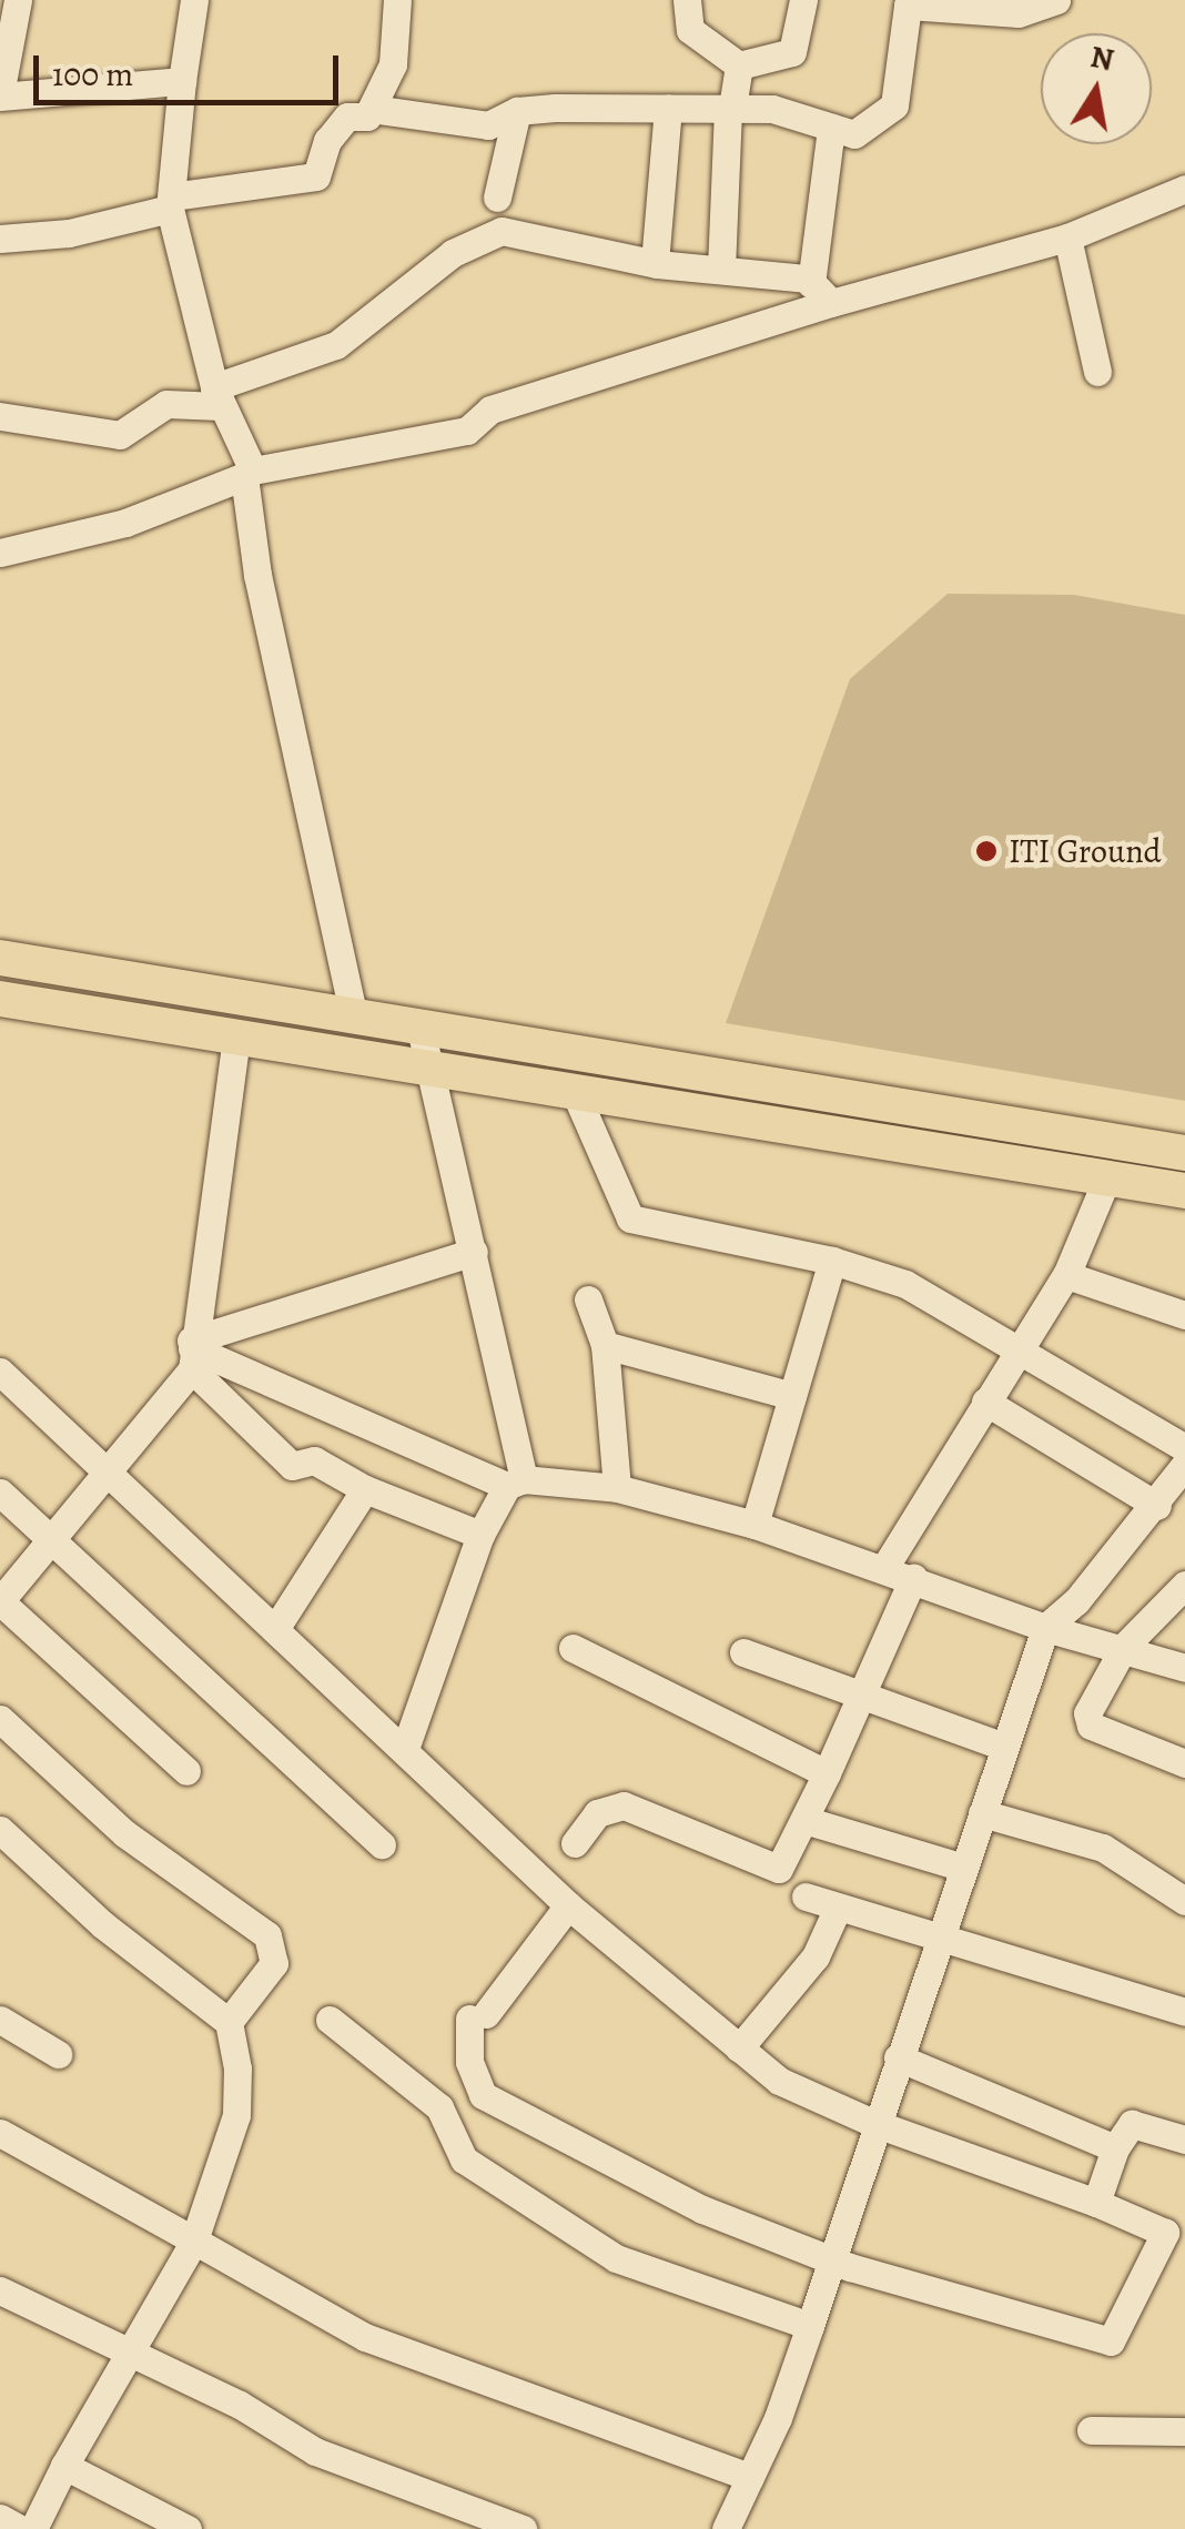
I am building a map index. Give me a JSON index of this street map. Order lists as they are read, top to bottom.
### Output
{
  "places": ["ITI Ground"],
  "scale_bar": "100 m",
  "north": "top"
}
